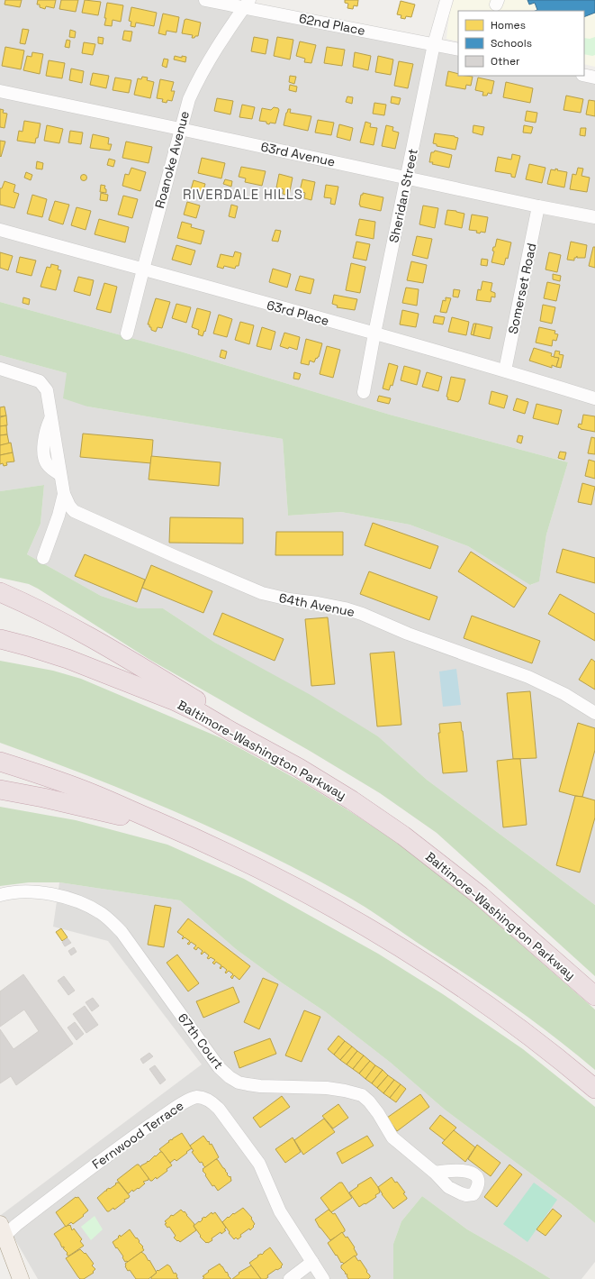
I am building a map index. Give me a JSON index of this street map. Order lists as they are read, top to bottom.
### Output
{
  "streets": {
    "highway": ["Baltimore-Washington Parkway"],
    "street": [
      "62nd Place",
      "63rd Avenue",
      "Roanoke Avenue",
      "Sheridan Street",
      "Somerset Road",
      "63rd Place",
      "64th Avenue",
      "67th Court",
      "Fernwood Terrace"
    ]
  },
  "crossings": [
    ["62nd Place", "Roanoke Avenue"],
    ["62nd Place", "Sheridan Street"],
    ["63rd Avenue", "Roanoke Avenue"],
    ["63rd Avenue", "Sheridan Street"],
    ["63rd Avenue", "Somerset Road"],
    ["Roanoke Avenue", "63rd Place"],
    ["Sheridan Street", "63rd Place"],
    ["Somerset Road", "63rd Place"]
  ],
  "districts": ["RIVERDALE HILLS"],
  "legend": ["Homes", "Schools", "Other"]
}
